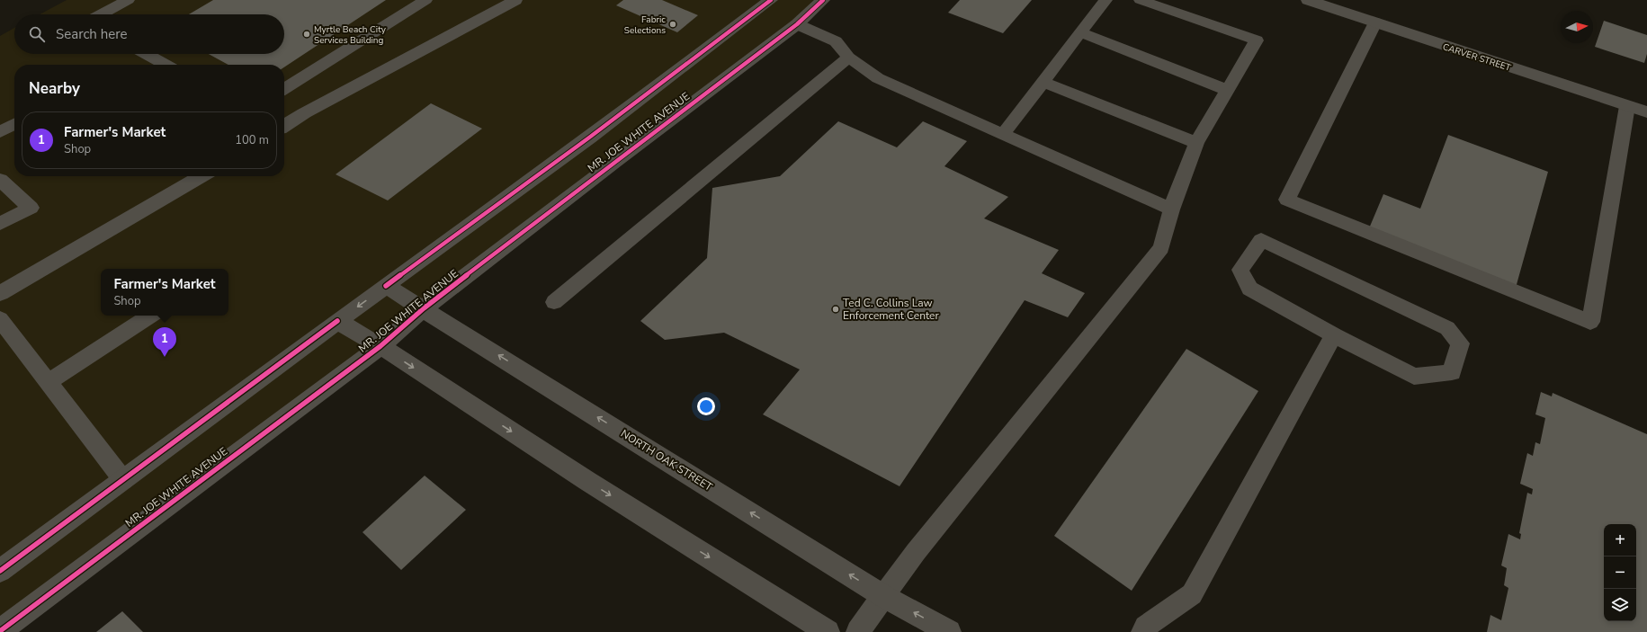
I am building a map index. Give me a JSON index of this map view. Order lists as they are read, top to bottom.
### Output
{
  "streets": {
    "main road": ["CARVER STREET", "MR. JOE WHITE AVENUE", "NORTH OAK STREET"]
  },
  "crossings": [
    ["MR. JOE WHITE AVENUE", "NORTH OAK STREET"]
  ],
  "places": ["Fabric Selections", "Myrtle Beach City Services Building", "Ted C. Collins Law Enforcement Center"],
  "north": "right",
  "page": {
    "search": "Search here",
    "heading": "Nearby",
    "list": [
      {
        "mark": "1",
        "name": "Farmer's Market",
        "note": "Shop",
        "value": "100 m"
      }
    ],
    "popup": ["Farmer's Market", "Shop"],
    "pins": "1",
    "map_buttons": ["+", "−"]
  }
}
